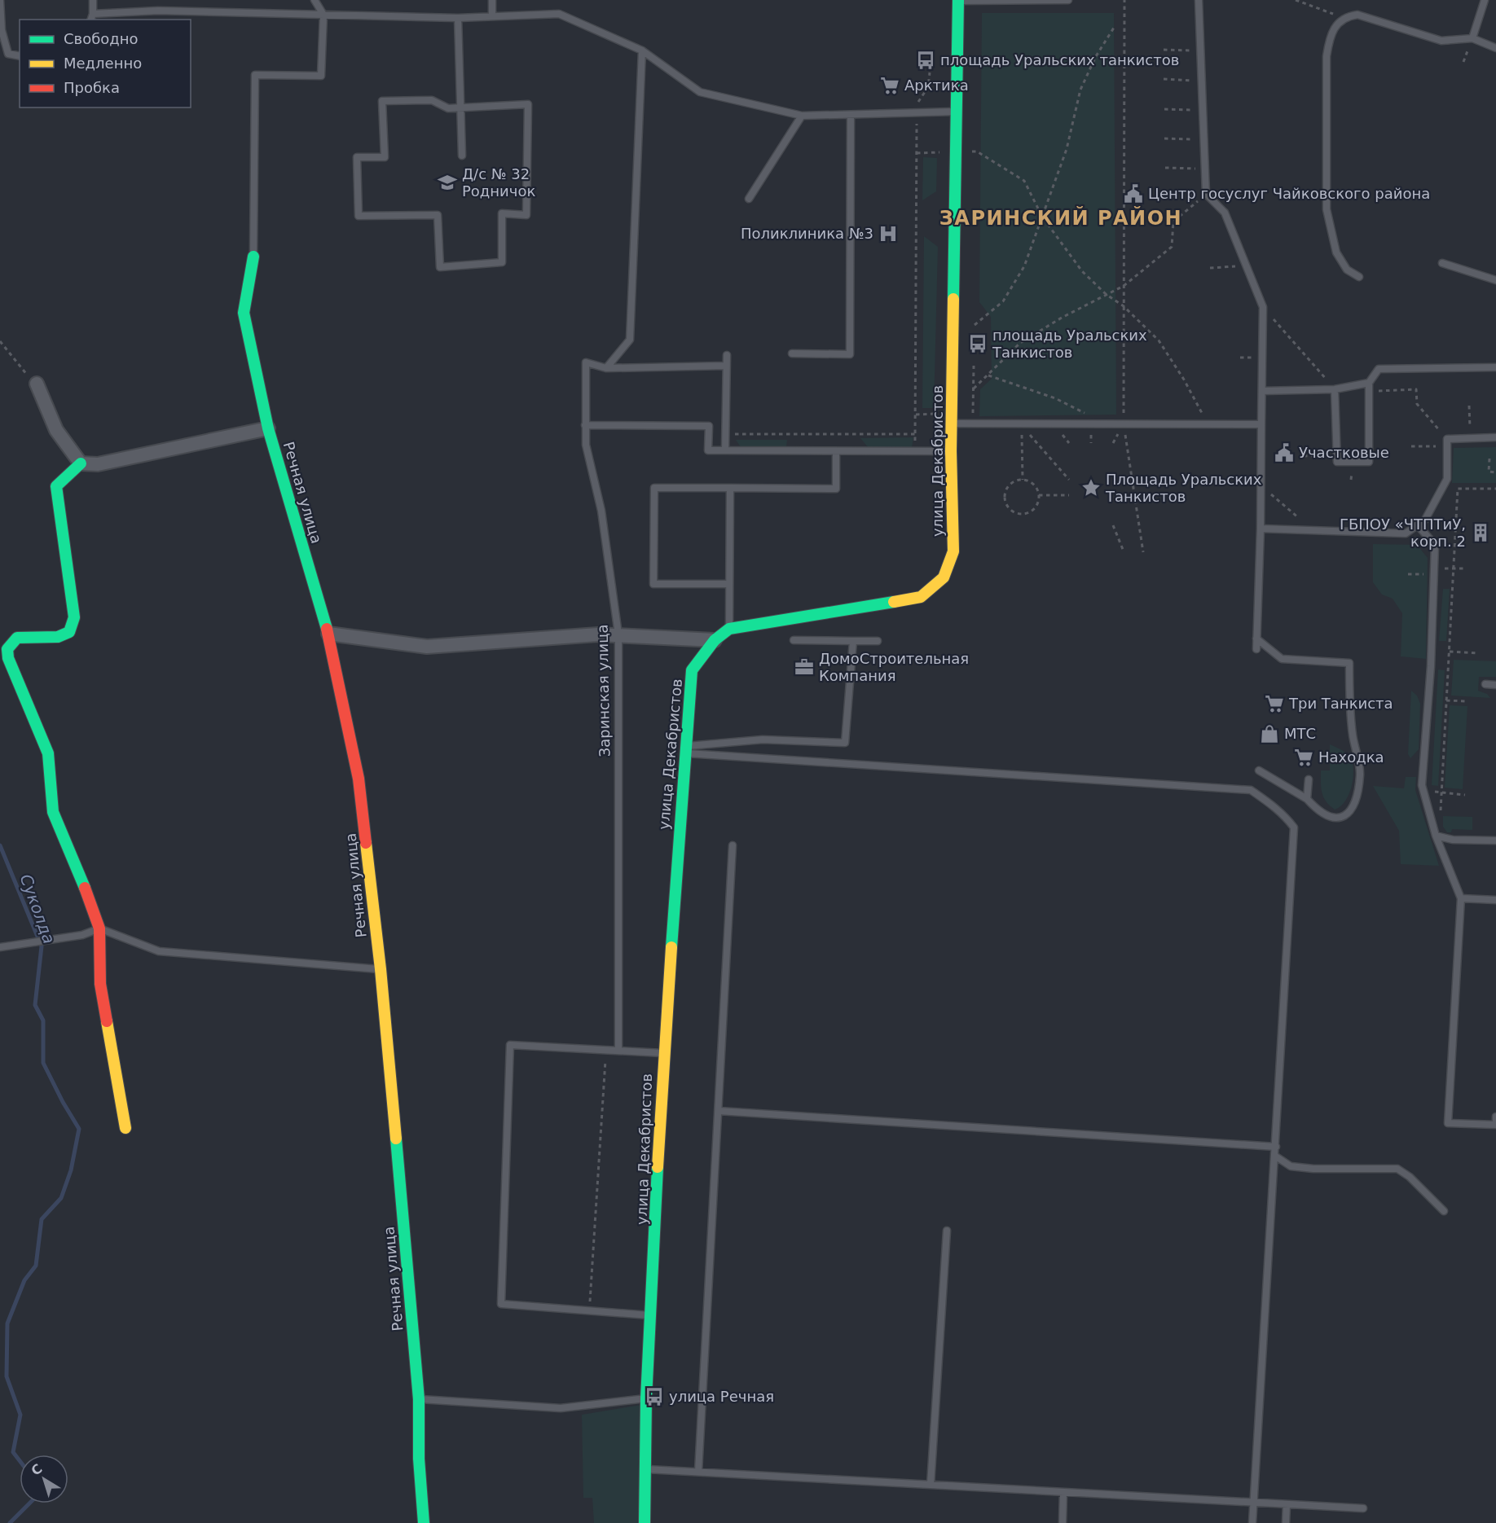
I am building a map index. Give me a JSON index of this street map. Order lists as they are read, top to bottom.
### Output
{
  "streets": {
    "street": ["улица Декабристов", "Речная улица"],
    "lane": ["Заринская улица"]
  },
  "districts": ["ЗАРИНСКИЙ РАЙОН"],
  "water": ["Суколда"],
  "places": {
    "bus stop": ["площадь Уральских танкистов", "площадь Уральских Танкистов", "улица Речная"],
    "supermarket": ["Арктика", "Три Танкиста", "Находка"],
    "school or university": ["Д/с № 32 Родничок"],
    "public building": ["Центр госуслуг Чайковского района", "Участковые"],
    "hospital": ["Поликлиника №3"],
    "place": ["Площадь Уральских Танкистов"],
    "building": ["ГБПОУ «ЧТПТиУ, корп. 2"],
    "office": ["ДомоСтроительная Компания"],
    "shop": ["МТС"]
  },
  "legend": ["Свободно", "Медленно", "Пробка"],
  "north": "top left"
}
